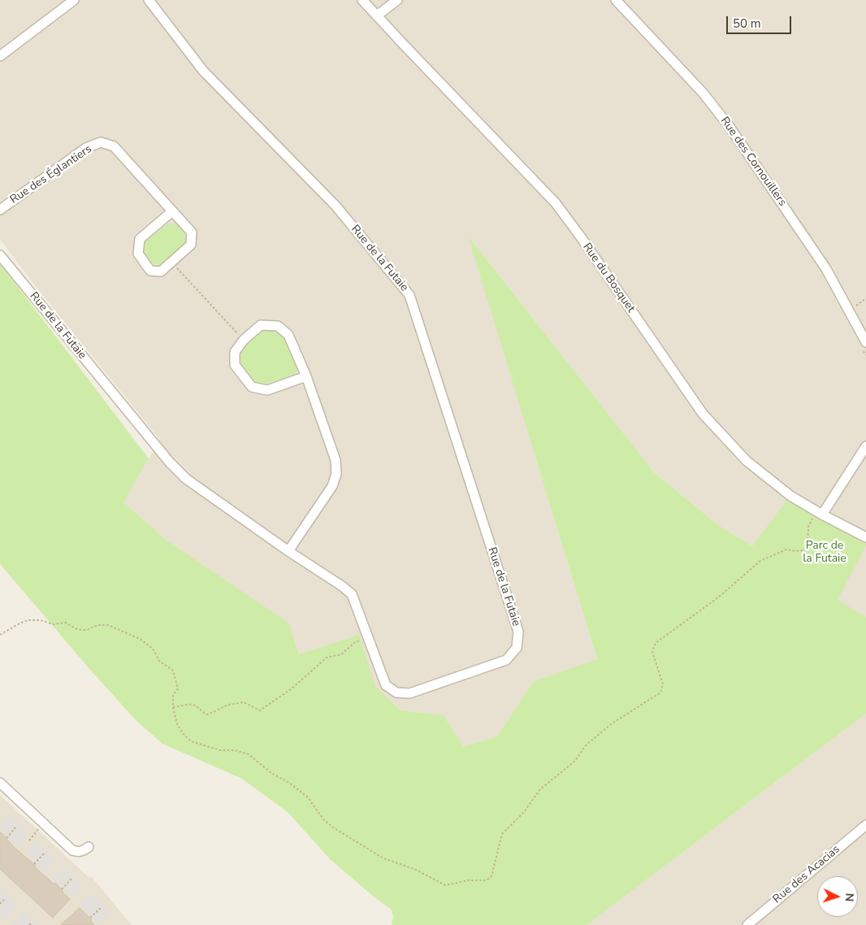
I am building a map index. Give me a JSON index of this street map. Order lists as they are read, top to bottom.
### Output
{
  "streets": {
    "street": [
      "Rue des Cornouillers",
      "Rue des Églantiers",
      "Rue de la Futaie",
      "Rue du Bosquet",
      "Rue des Acacias"
    ]
  },
  "parks": ["Parc de la Futaie"],
  "scale_bar": "50 m",
  "north": "right"
}
